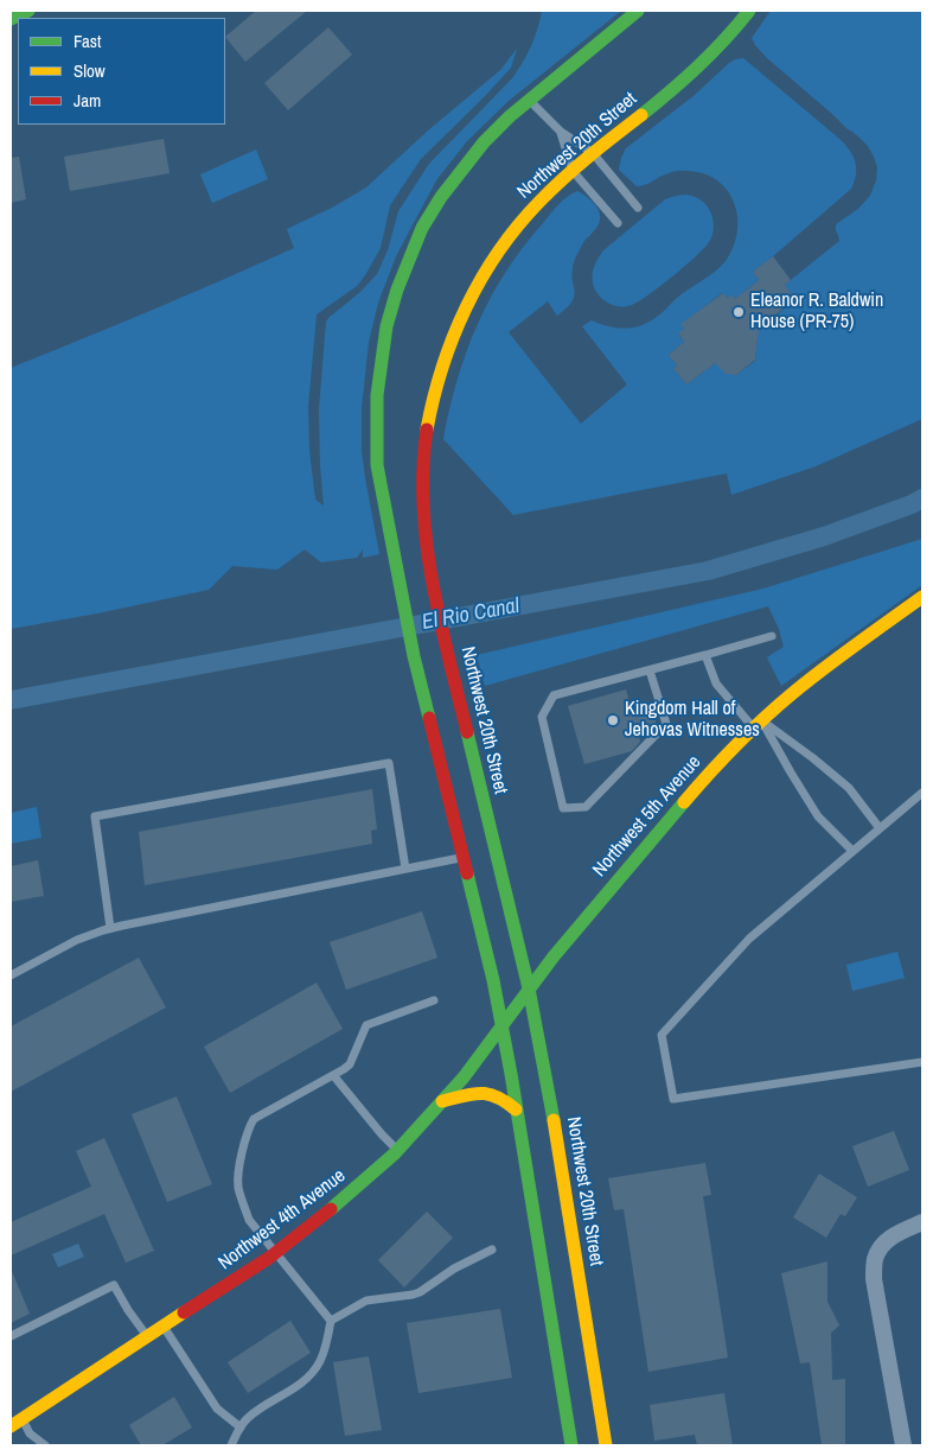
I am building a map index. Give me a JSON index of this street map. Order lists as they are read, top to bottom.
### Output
{
  "streets": {
    "street": ["Northwest 20th Street", "Northwest 5th Avenue", "Northwest 4th Avenue"]
  },
  "crossings": [
    ["Northwest 20th Street", "Northwest 5th Avenue"],
    ["Northwest 20th Street", "Northwest 4th Avenue"],
    ["Northwest 5th Avenue", "Northwest 4th Avenue"]
  ],
  "water": ["El Rio Canal"],
  "places": ["Eleanor R. Baldwin House (PR-75)", "Kingdom Hall of Jehovas Witnesses"],
  "legend": ["Fast", "Slow", "Jam"]
}
